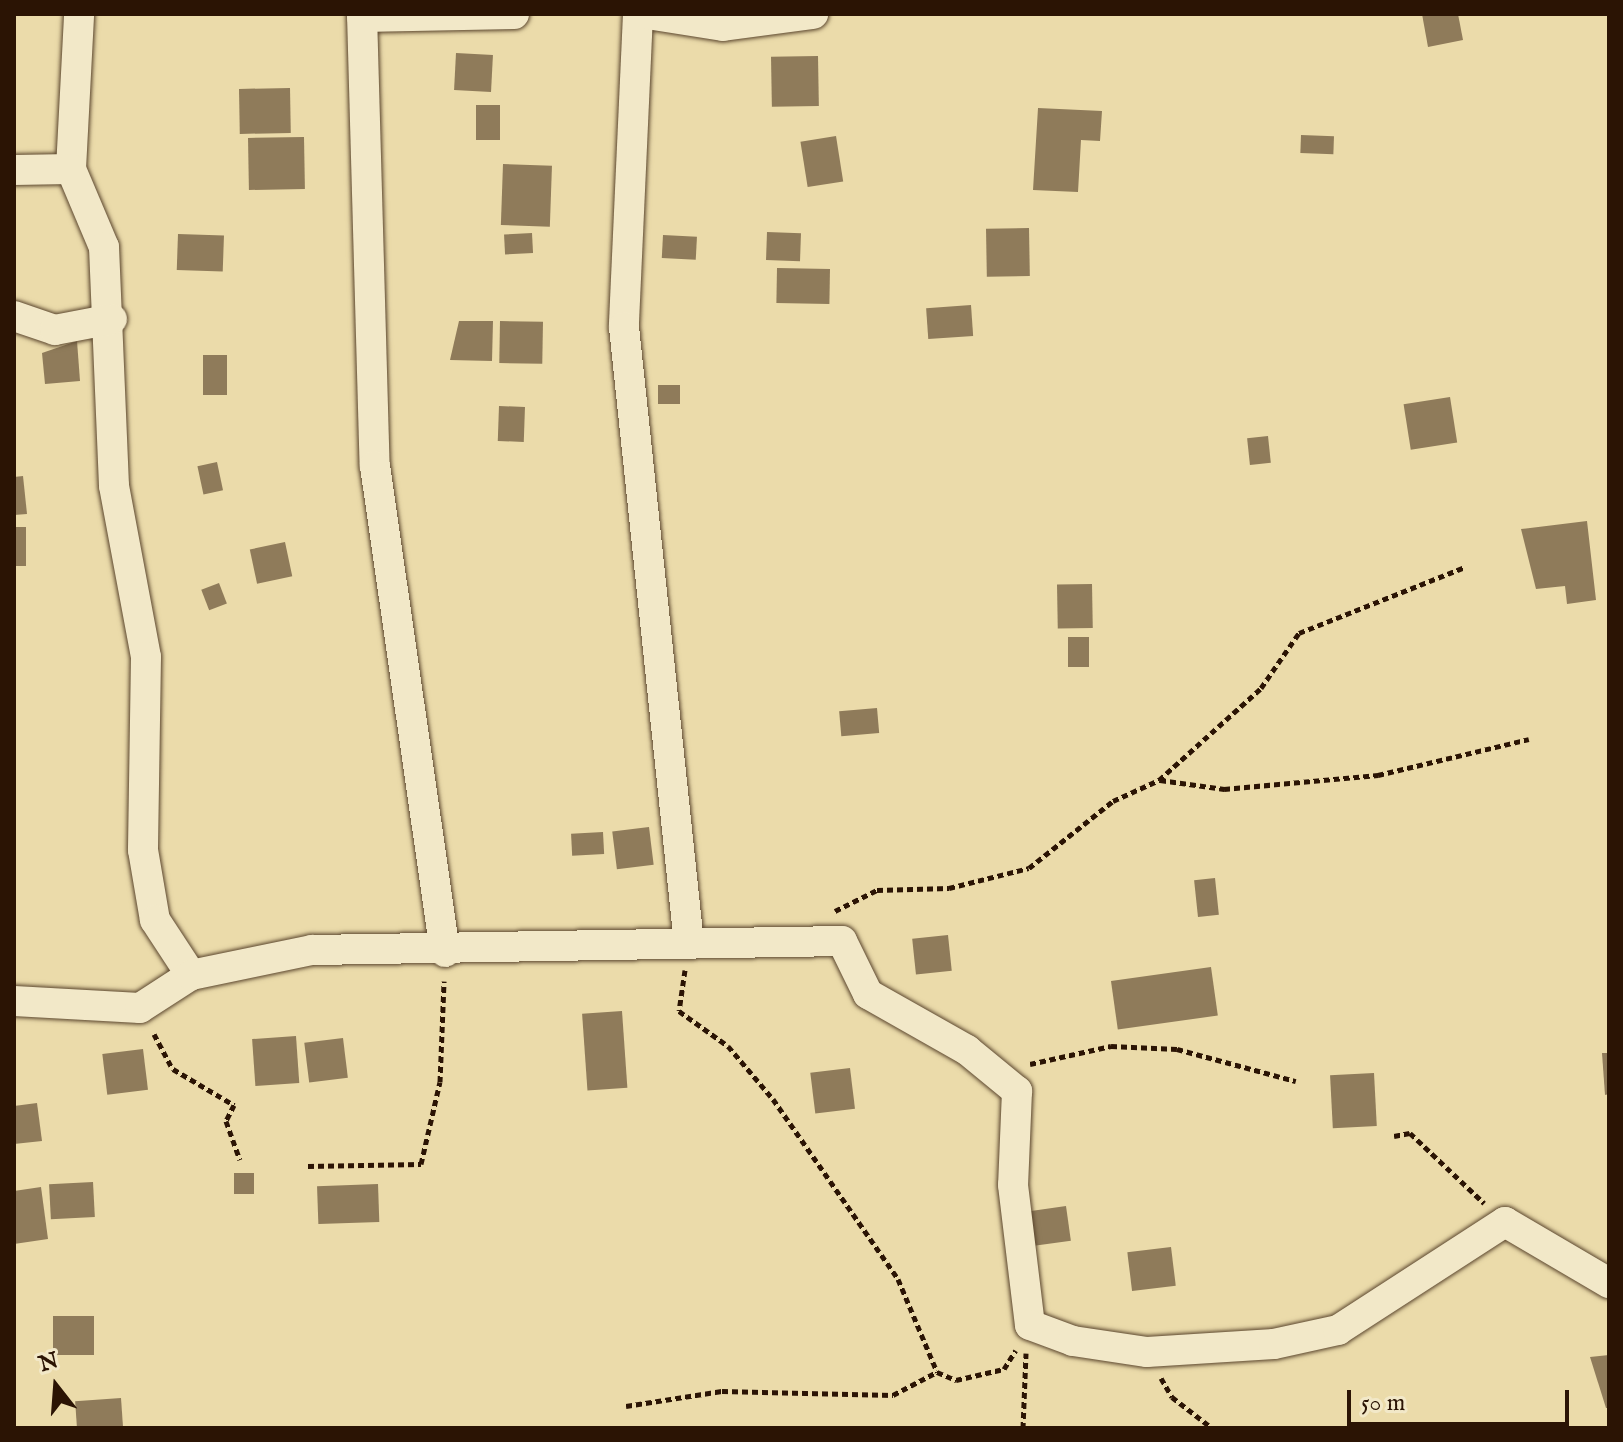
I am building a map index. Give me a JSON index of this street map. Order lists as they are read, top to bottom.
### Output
{
  "scale_bar": "50 m",
  "north": "top"
}
